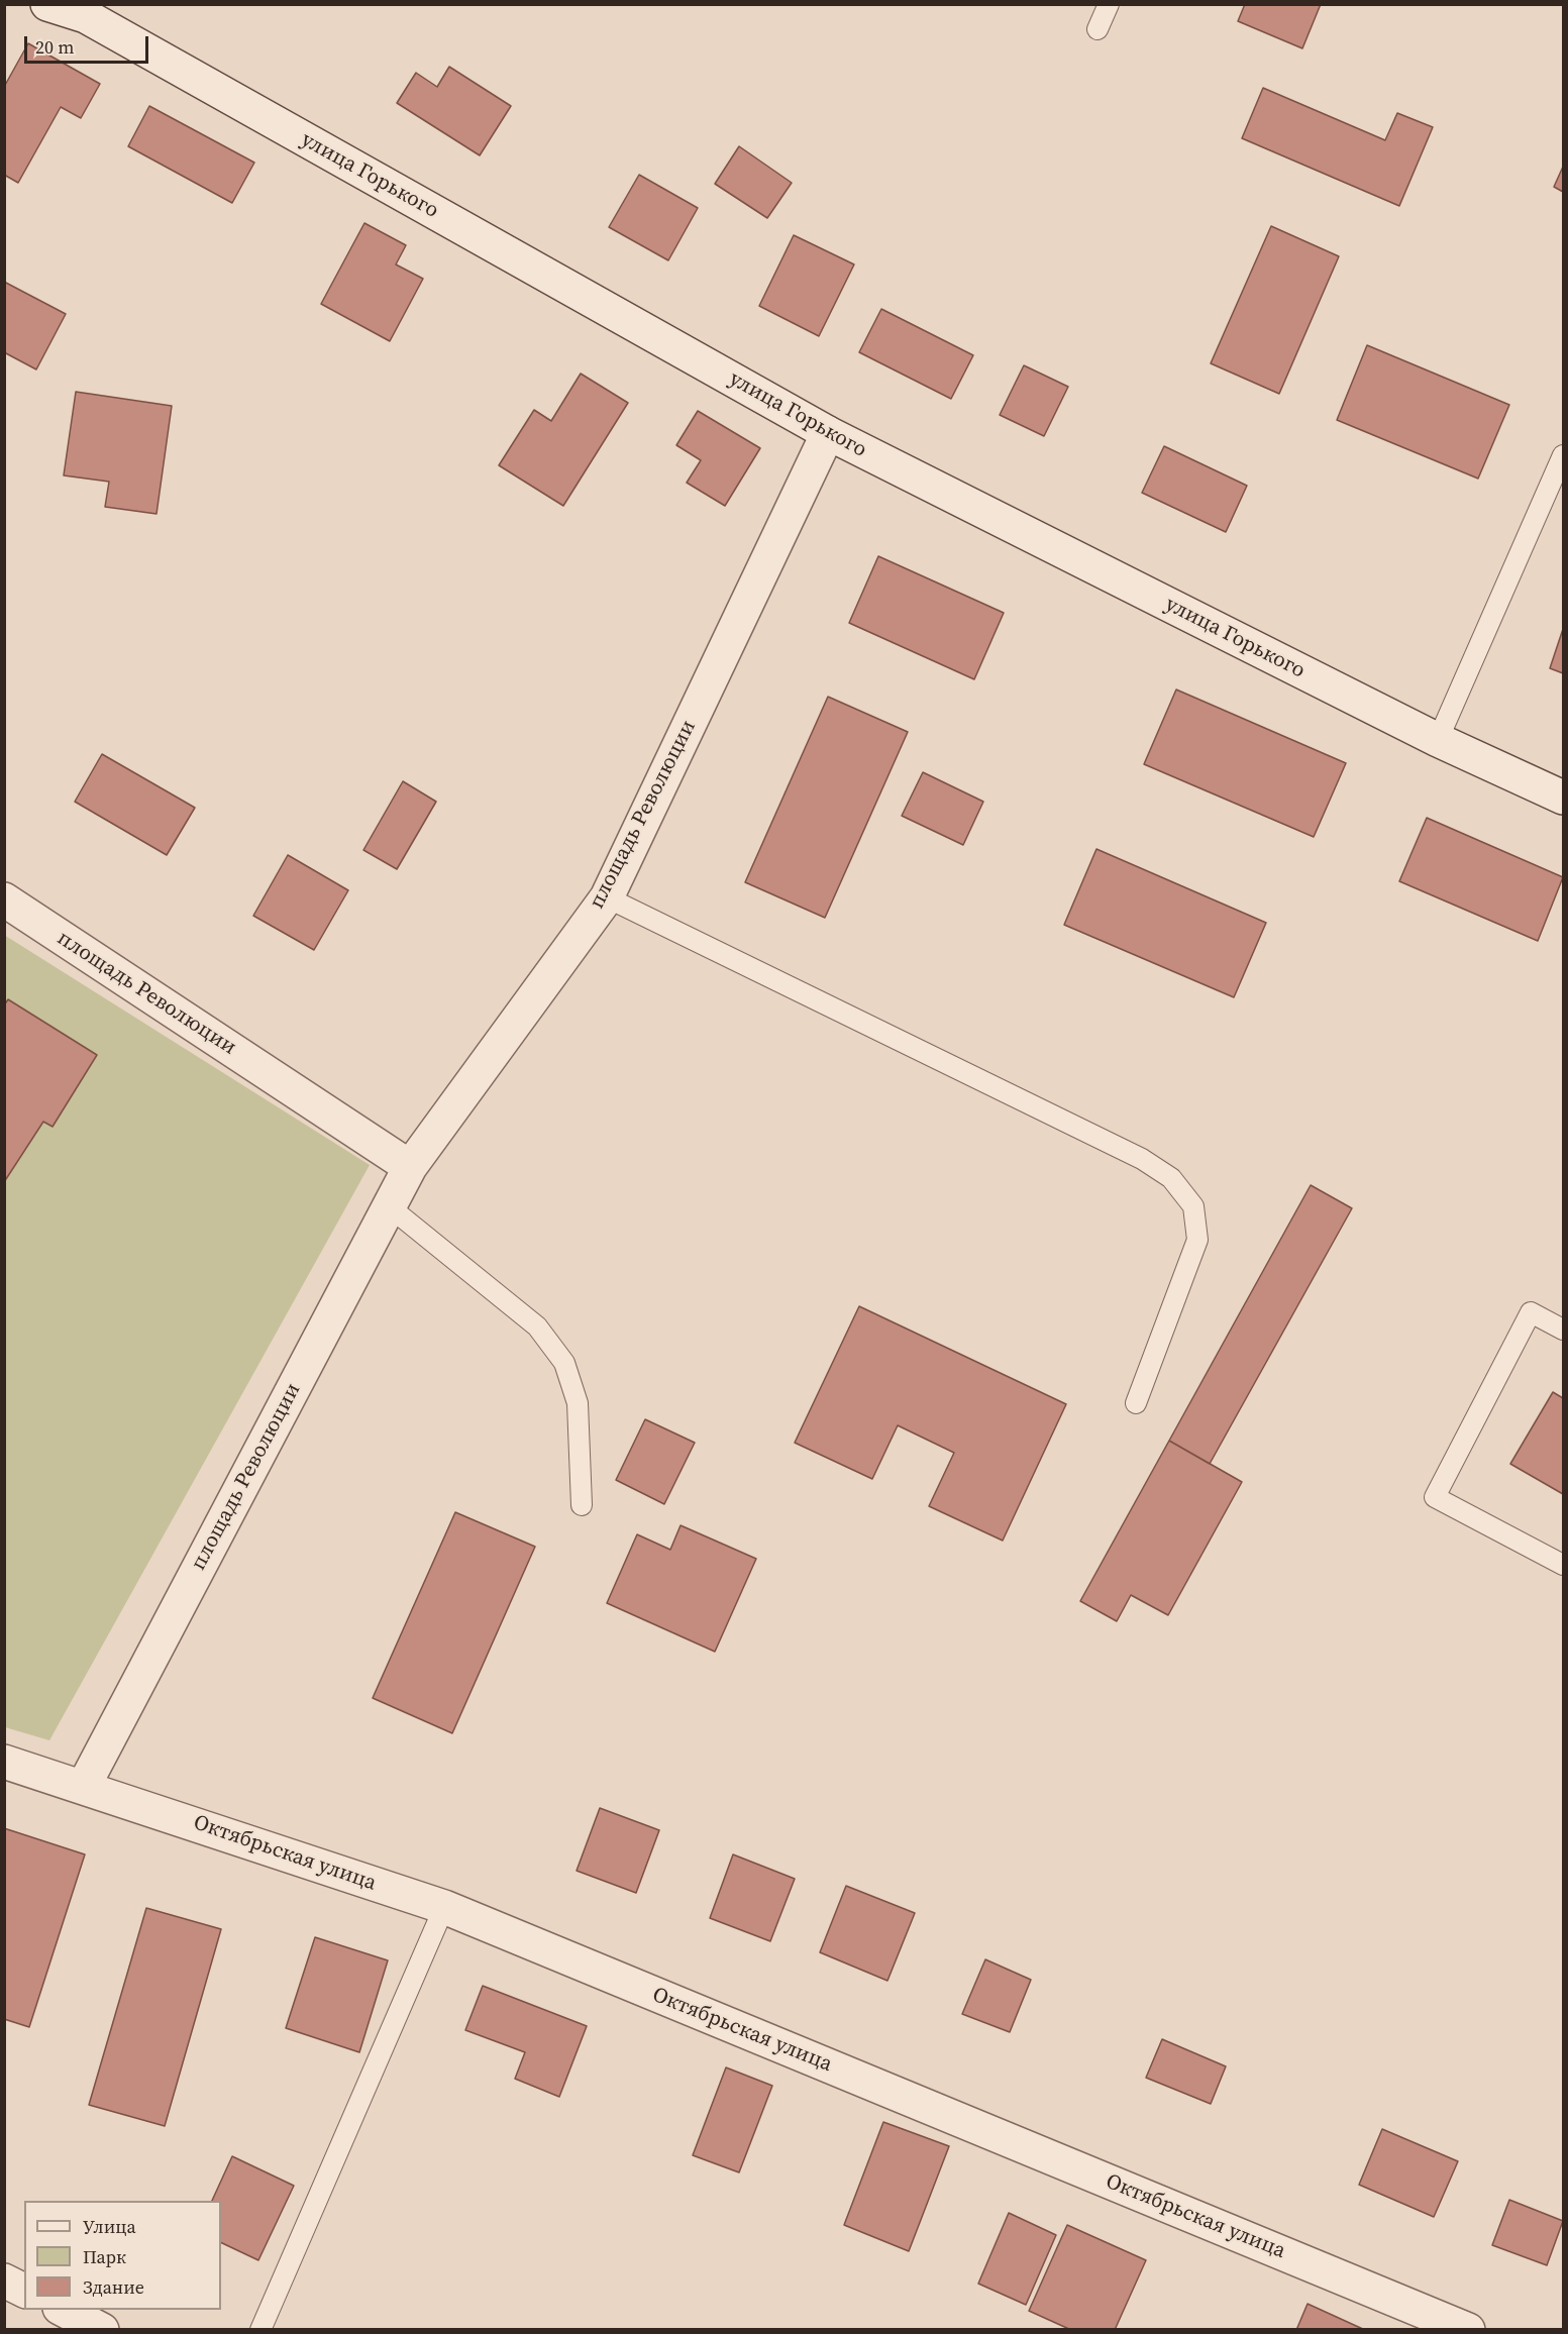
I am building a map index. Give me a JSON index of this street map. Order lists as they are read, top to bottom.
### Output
{
  "streets": {
    "street": ["улица Горького", "площадь Революции", "Октябрьская улица"]
  },
  "crossings": [
    ["улица Горького", "площадь Революции"],
    ["площадь Революции", "Октябрьская улица"]
  ],
  "legend": ["Улица", "Парк", "Здание"],
  "scale_bar": "20 m"
}
